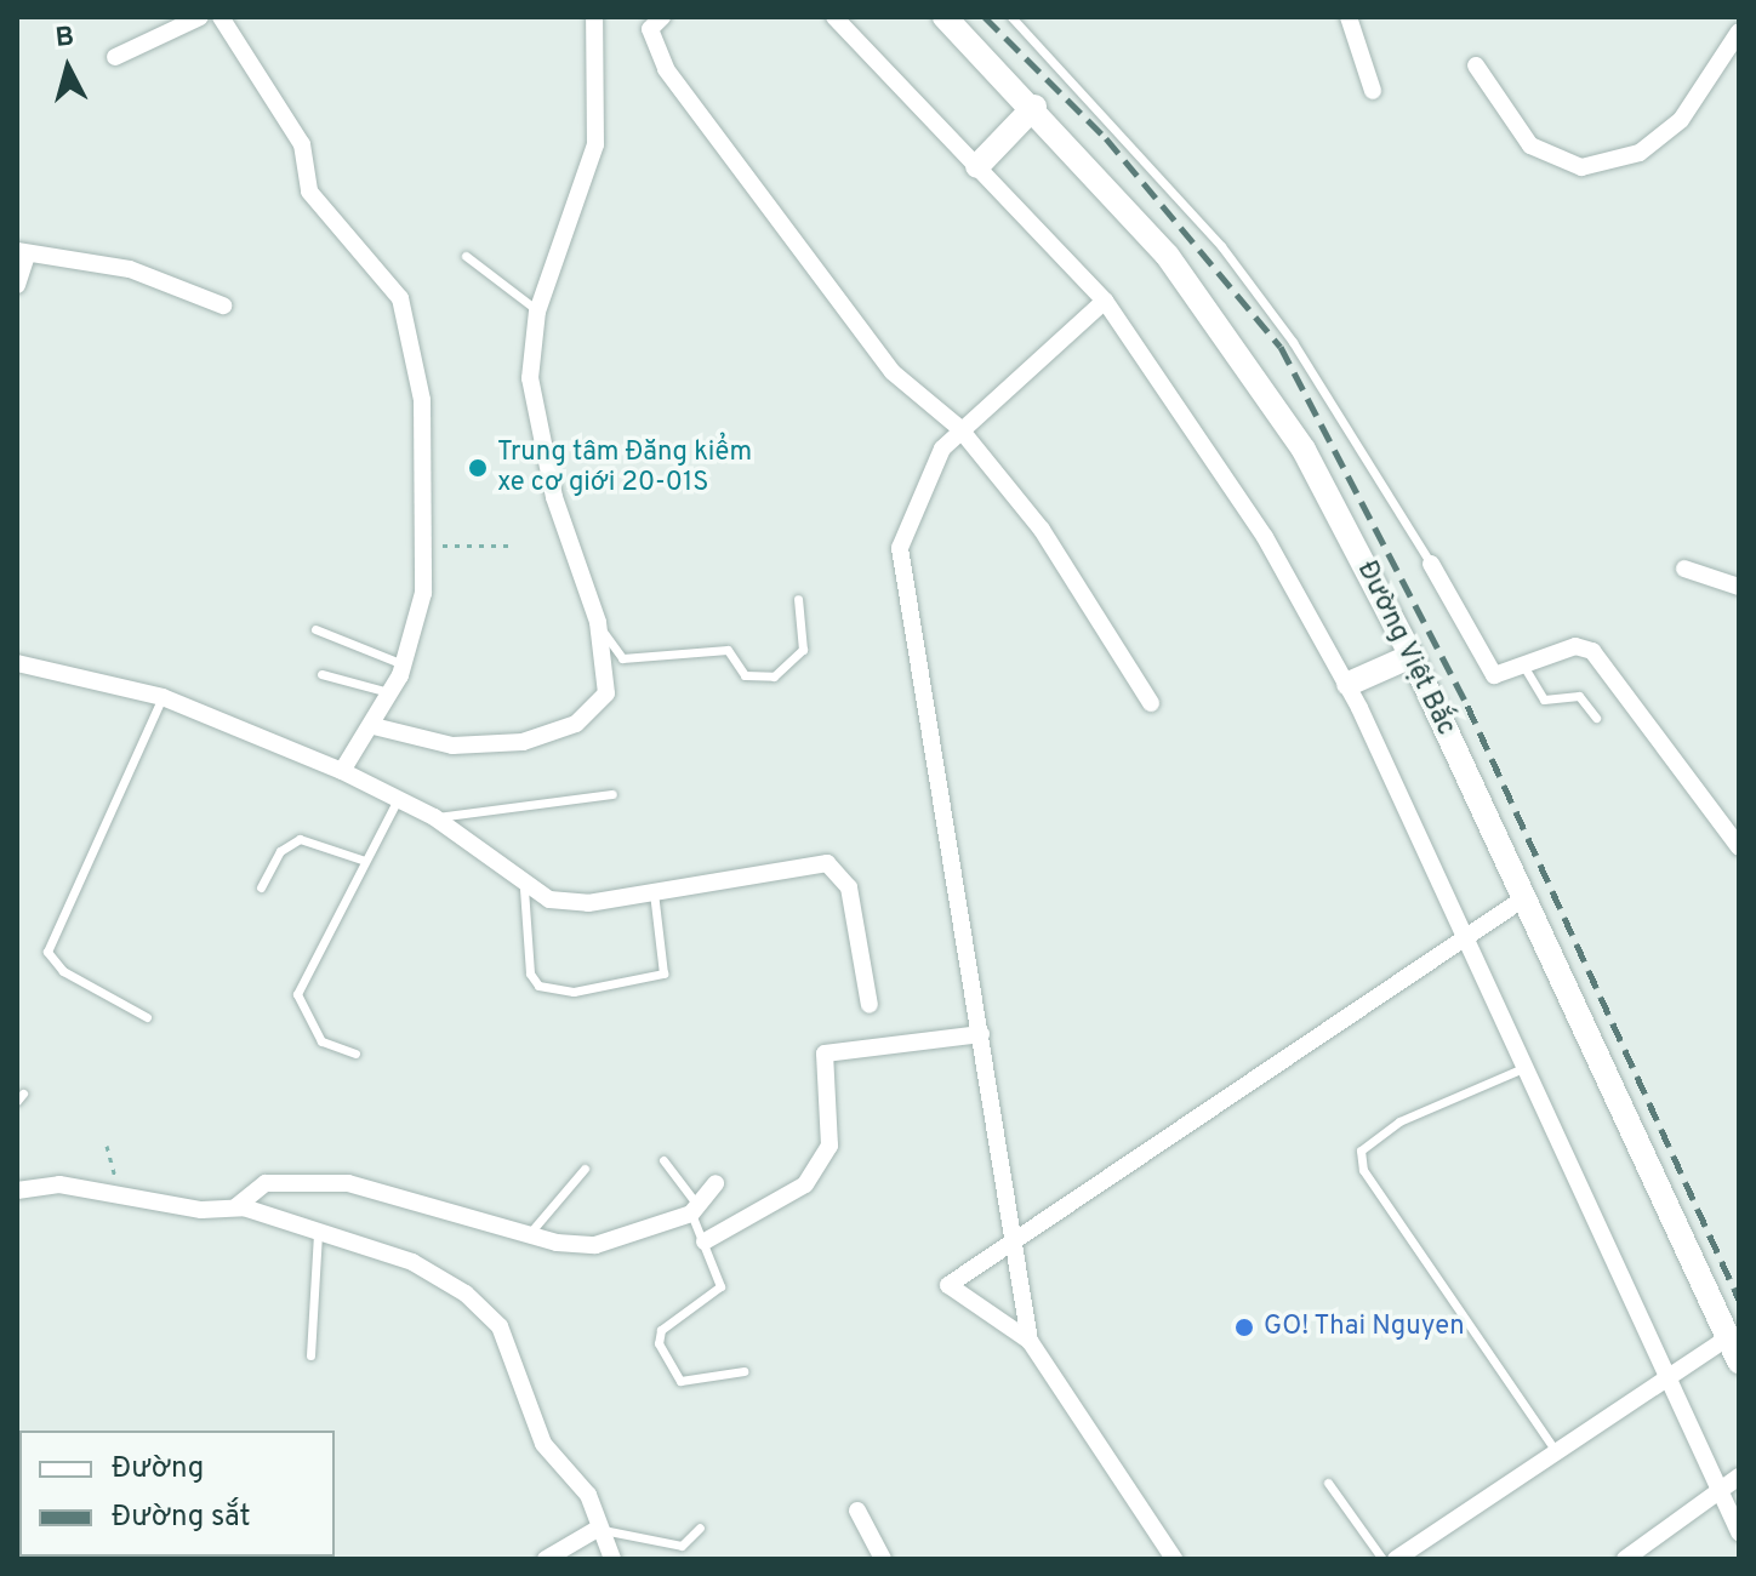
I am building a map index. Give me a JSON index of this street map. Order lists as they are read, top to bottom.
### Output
{
  "streets": {
    "main road": ["Đường Việt Bắc"]
  },
  "places": ["Trung tâm Đăng kiểm xe cơ giới 20-01S", "GO! Thai Nguyen"],
  "legend": ["Đường", "Đường sắt"],
  "north": "top"
}
